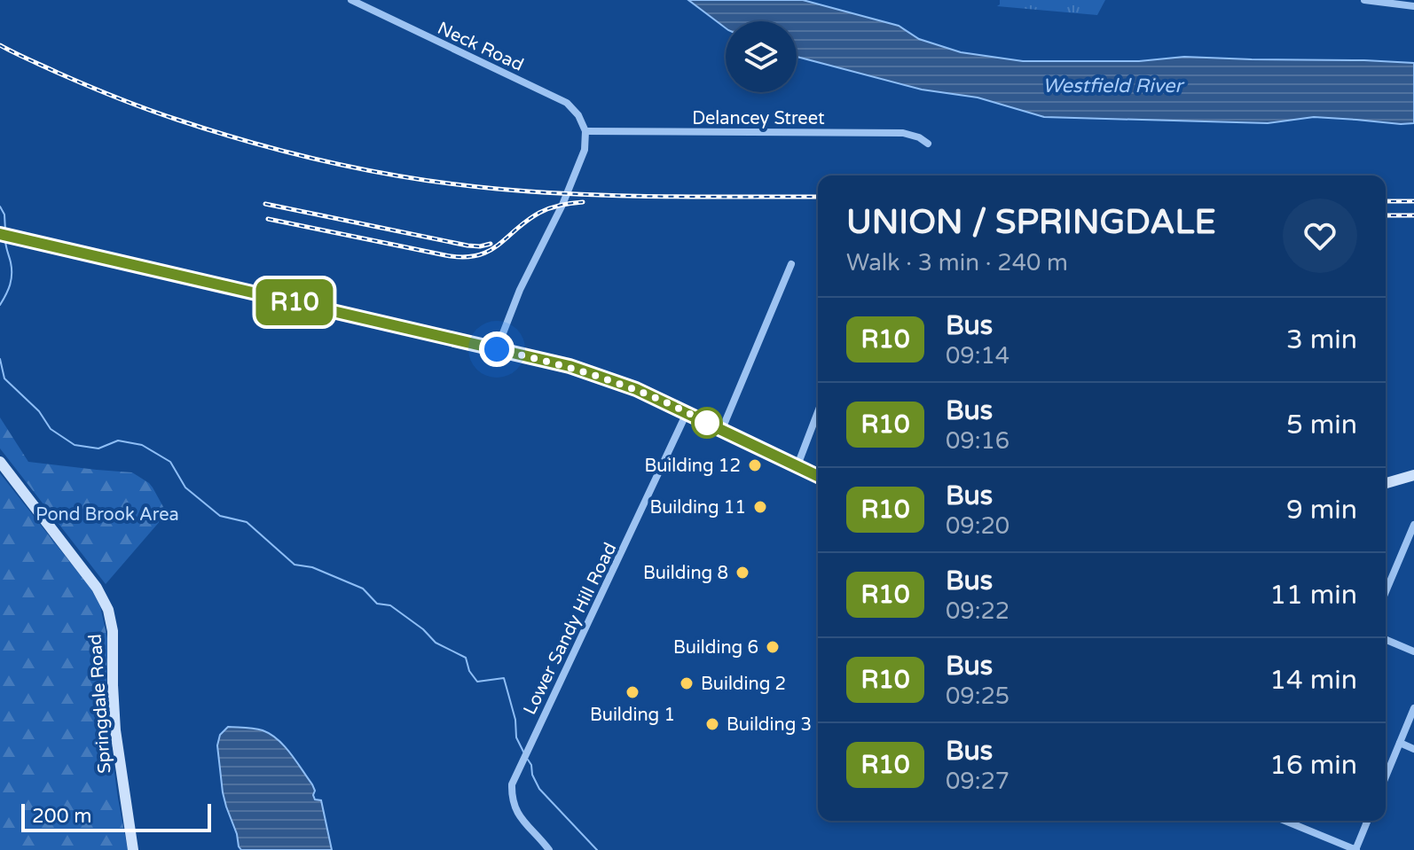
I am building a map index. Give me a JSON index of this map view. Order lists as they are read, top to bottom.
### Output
{
  "streets": {
    "main road": ["Springdale Road"],
    "street": ["Neck Road", "Delancey Street", "Lower Sandy Hill Road"]
  },
  "crossings": [
    ["Neck Road", "Delancey Street"]
  ],
  "water": ["Westfield River"],
  "parks": ["Pond Brook Area"],
  "places": [
    "Building 12",
    "Building 11",
    "Building 8",
    "Building 6",
    "Building 2",
    "Building 1",
    "Building 3"
  ],
  "lines": ["bus line R10"],
  "scale_bar": "200 m",
  "page": {
    "on_map": "R10",
    "heading": ["UNION / SPRINGDALE", "Walk · 3 min · 240 m"],
    "list": [
      {
        "mark": "R10",
        "name": "Bus",
        "note": "09:14",
        "value": "3 min"
      },
      {
        "mark": "R10",
        "name": "Bus",
        "note": "09:16",
        "value": "5 min"
      },
      {
        "mark": "R10",
        "name": "Bus",
        "note": "09:20",
        "value": "9 min"
      },
      {
        "mark": "R10",
        "name": "Bus",
        "note": "09:22",
        "value": "11 min"
      },
      {
        "mark": "R10",
        "name": "Bus",
        "note": "09:25",
        "value": "14 min"
      },
      {
        "mark": "R10",
        "name": "Bus",
        "note": "09:27",
        "value": "16 min"
      }
    ],
    "scale": "200 m"
  }
}
